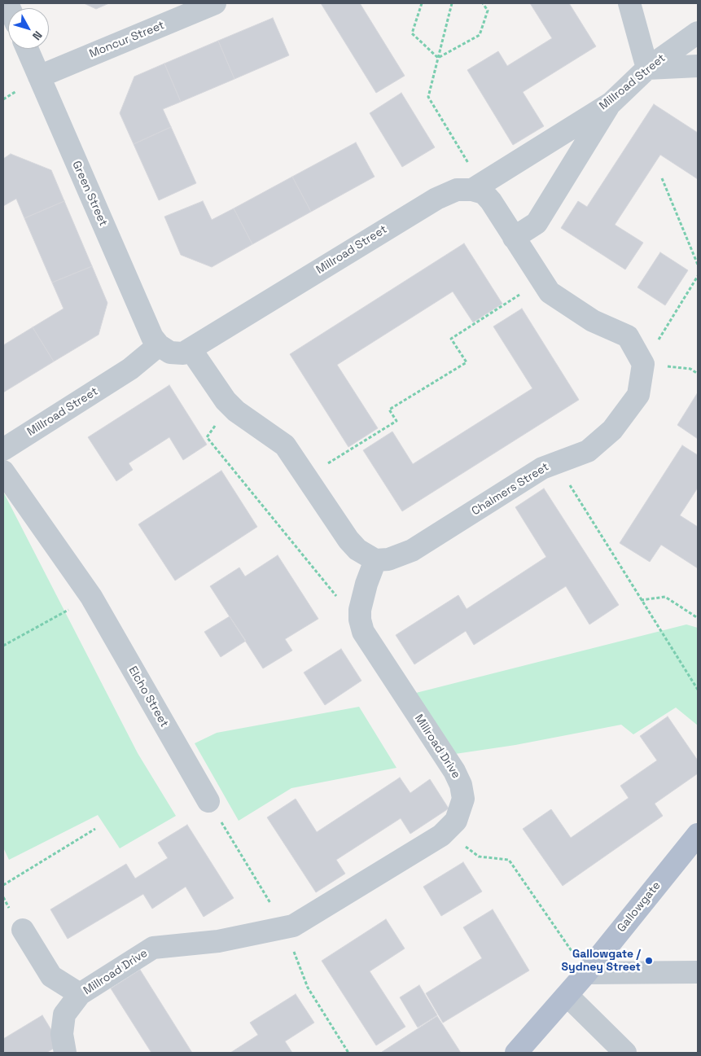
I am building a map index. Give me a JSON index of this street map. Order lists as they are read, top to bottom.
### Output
{
  "streets": {
    "main road": ["Gallowgate"],
    "street": [
      "Moncur Street",
      "Millroad Street",
      "Green Street",
      "Chalmers Street",
      "Elcho Street",
      "Millroad Drive"
    ]
  },
  "crossings": [
    ["Moncur Street", "Green Street"],
    ["Millroad Street", "Green Street"],
    ["Chalmers Street", "Millroad Drive"]
  ],
  "places": ["Gallowgate / Sydney Street"],
  "north": "bottom right"
}
